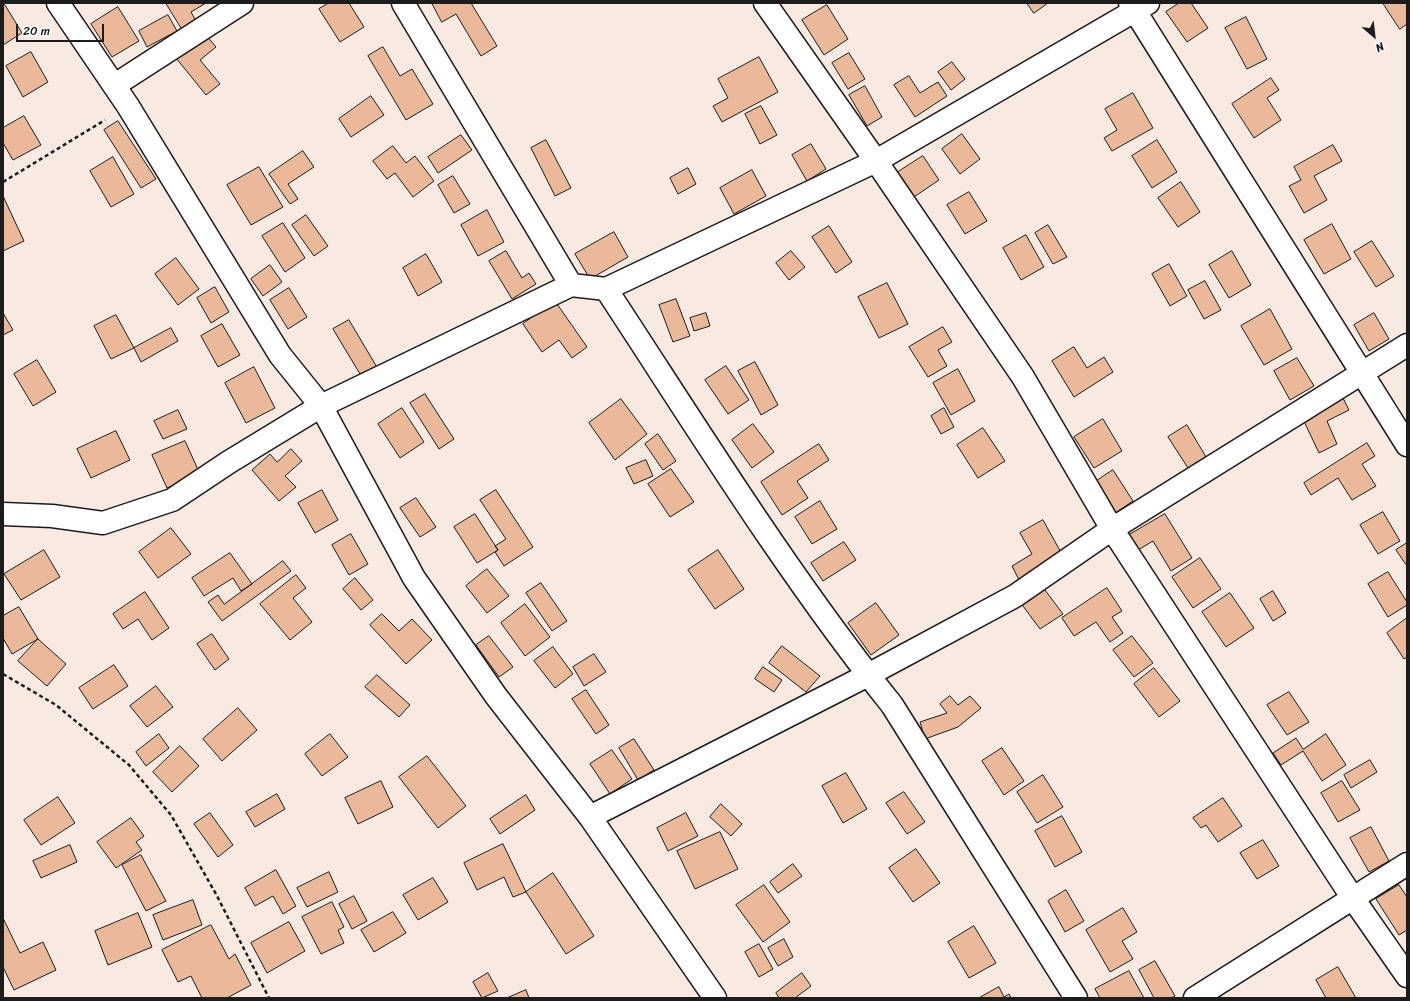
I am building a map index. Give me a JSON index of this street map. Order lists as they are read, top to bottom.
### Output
{
  "scale_bar": "20 m",
  "north": "bottom right"
}
